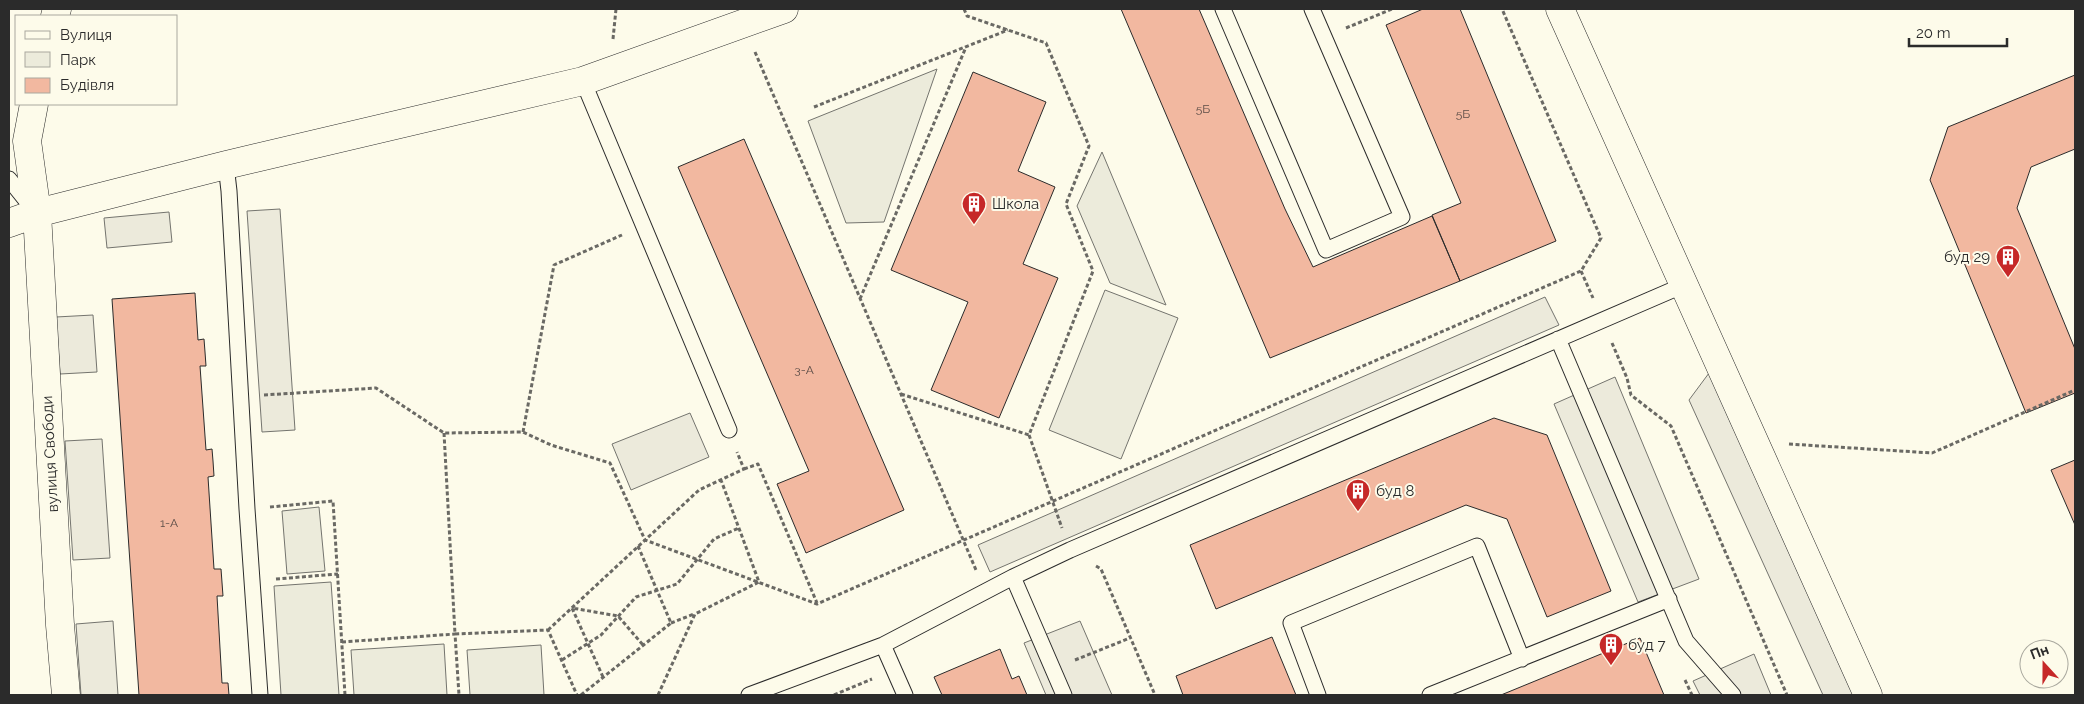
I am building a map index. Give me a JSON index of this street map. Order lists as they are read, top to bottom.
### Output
{
  "streets": {
    "street": ["вулиця Свободи"]
  },
  "places": {
    "building": [
      "Школа",
      "буд 29",
      "буд 8",
      "буд 7"
    ]
  },
  "house_numbers": [
    "5Б",
    "5Б",
    "3-А",
    "1-А"
  ],
  "legend": ["Вулиця", "Парк", "Будівля"],
  "scale_bar": "20 m",
  "north": "top"
}
